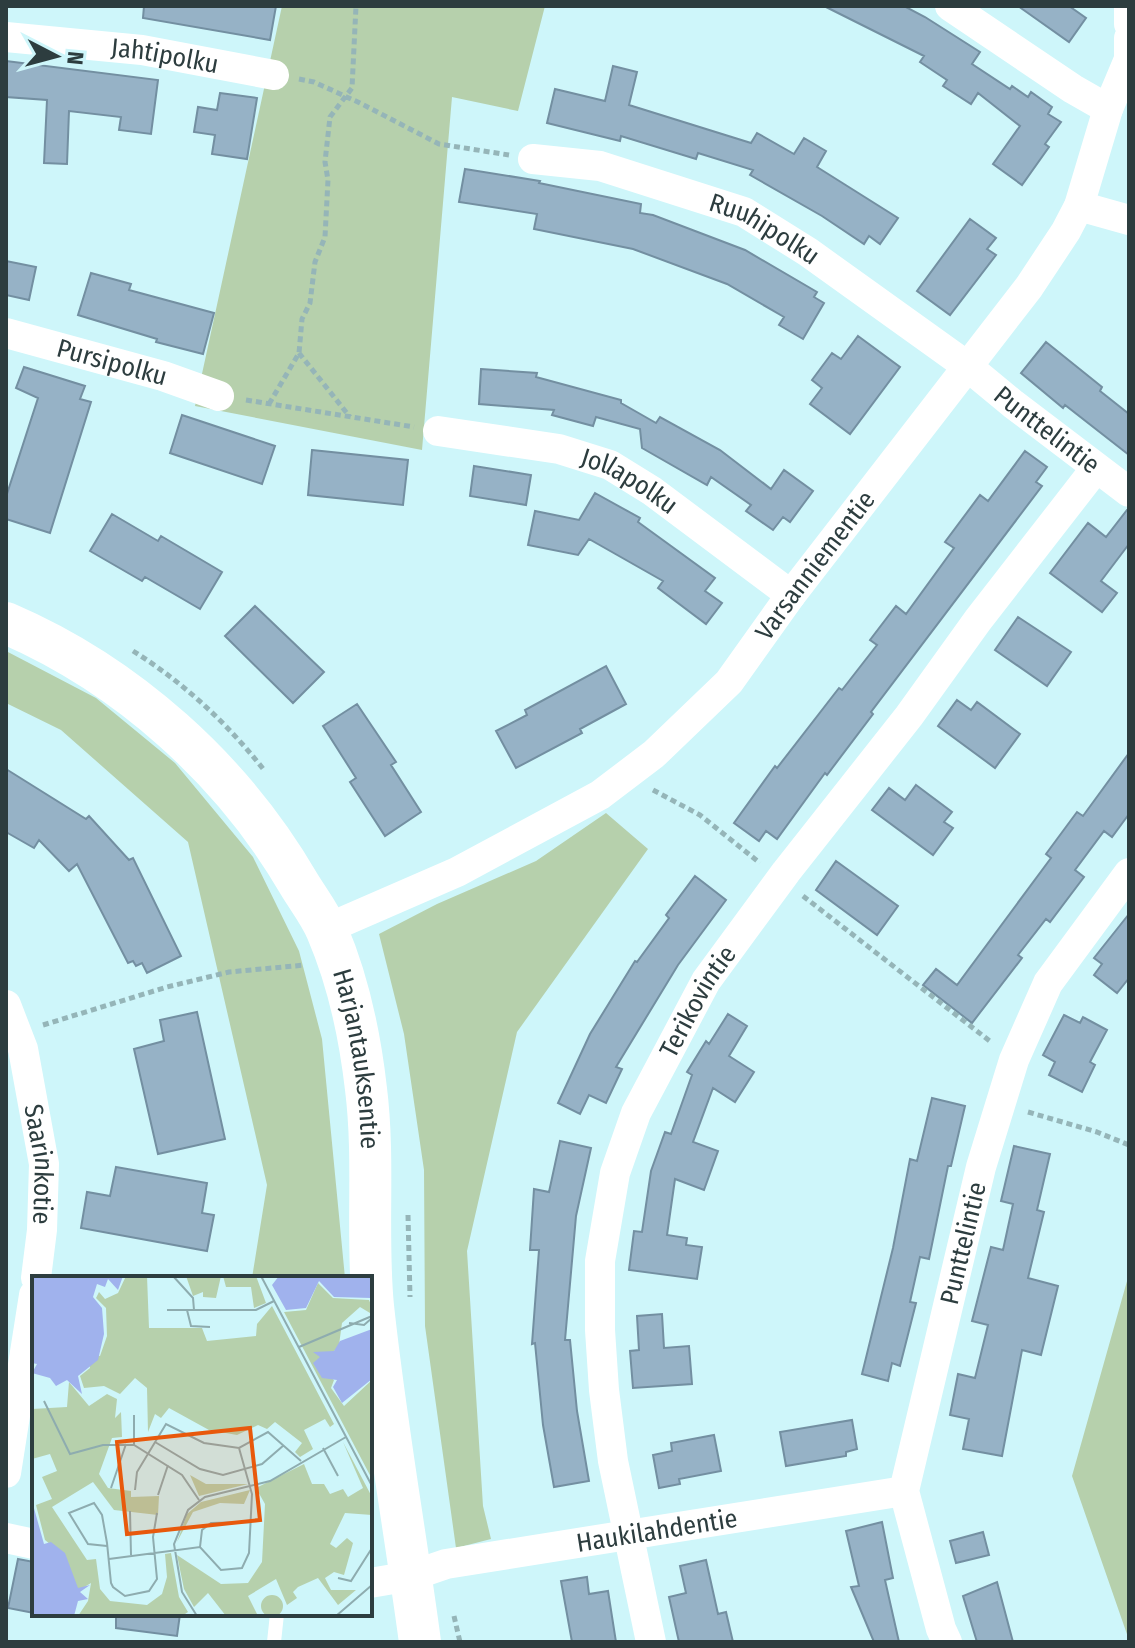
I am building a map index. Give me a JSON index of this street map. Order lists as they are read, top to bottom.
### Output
{
  "streets": {
    "street": [
      "Jahtipolku",
      "Ruuhipolku",
      "Pursipolku",
      "Punttelintie",
      "Jollapolku",
      "Varsanniementie",
      "Terikovintie",
      "Harjantauksentie",
      "Saarinkotie",
      "Haukilahdentie"
    ]
  },
  "crossings": [
    ["Ruuhipolku", "Punttelintie"],
    ["Ruuhipolku", "Varsanniementie"],
    ["Punttelintie", "Varsanniementie"],
    ["Punttelintie", "Terikovintie"],
    ["Punttelintie", "Haukilahdentie"],
    ["Jollapolku", "Varsanniementie"],
    ["Varsanniementie", "Harjantauksentie"],
    ["Terikovintie", "Haukilahdentie"],
    ["Harjantauksentie", "Haukilahdentie"]
  ],
  "north": "right"
}
